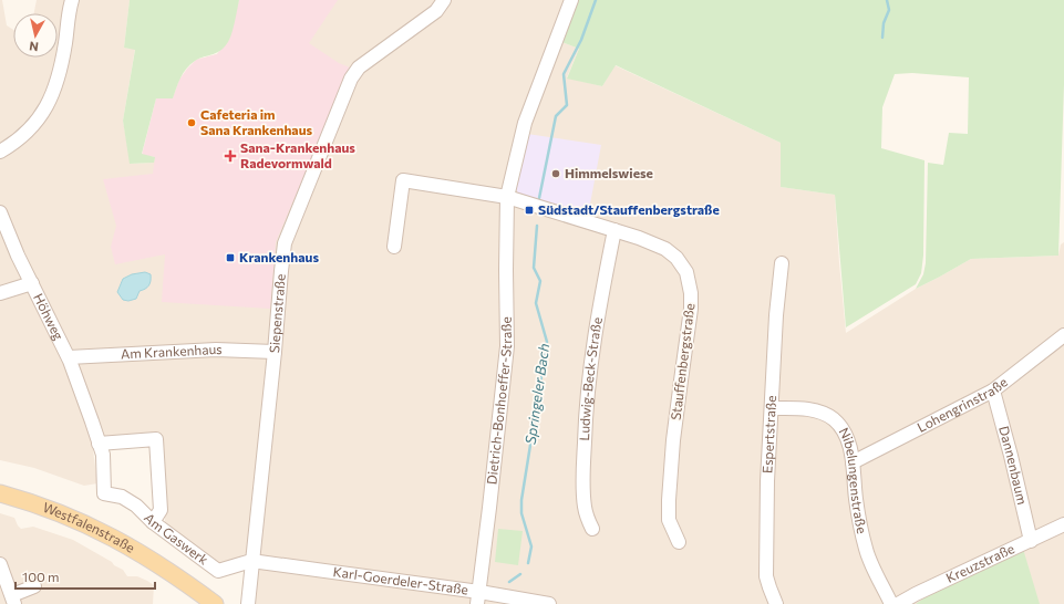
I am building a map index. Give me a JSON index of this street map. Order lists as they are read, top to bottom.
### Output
{
  "streets": {
    "main road": ["Westfalenstraße"],
    "street": [
      "Siepenstraße",
      "Höhweg",
      "Am Krankenhaus",
      "Stauffenbergstraße",
      "Ludwig-Beck-Straße",
      "Dietrich-Bonhoeffer-Straße",
      "Lohengrinstraße",
      "Espertstraße",
      "Dannenbaum",
      "Nibelungenstraße",
      "Am Gaswerk",
      "Kreuzstraße",
      "Karl-Goerdeler-Straße"
    ]
  },
  "crossings": [
    ["Siepenstraße", "Am Krankenhaus"],
    ["Siepenstraße", "Am Gaswerk"],
    ["Siepenstraße", "Karl-Goerdeler-Straße"],
    ["Höhweg", "Am Krankenhaus"],
    ["Höhweg", "Am Gaswerk"],
    ["Stauffenbergstraße", "Ludwig-Beck-Straße"],
    ["Stauffenbergstraße", "Dietrich-Bonhoeffer-Straße"],
    ["Dietrich-Bonhoeffer-Straße", "Karl-Goerdeler-Straße"],
    ["Lohengrinstraße", "Dannenbaum"],
    ["Lohengrinstraße", "Nibelungenstraße"],
    ["Espertstraße", "Nibelungenstraße"],
    ["Dannenbaum", "Kreuzstraße"],
    ["Am Gaswerk", "Karl-Goerdeler-Straße"]
  ],
  "water": ["Springeler Bach"],
  "places": {
    "other": ["Cafeteria im Sana Krankenhaus", "Himmelswiese"],
    "health": ["Sana-Krankenhaus Radevormwald"],
    "transit": ["Südstadt/Stauffenbergstraße", "Krankenhaus"]
  },
  "scale_bar": "100 m",
  "north": "bottom"
}
